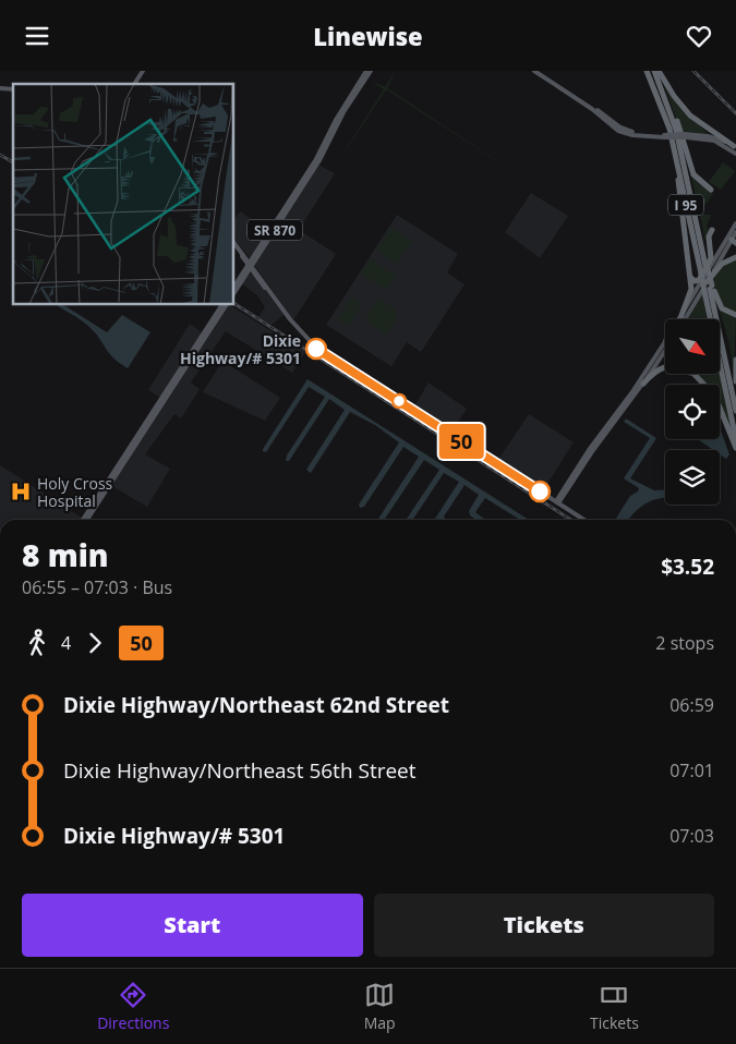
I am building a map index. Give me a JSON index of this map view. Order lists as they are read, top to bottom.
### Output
{
  "streets": {
    "highway": ["I 95"],
    "main road": ["SR 870"]
  },
  "places": {
    "other": ["Dixie Highway/# 5301"],
    "hospital": ["Holy Cross Hospital"]
  },
  "lines": ["bus line 50"],
  "north": "bottom right",
  "page": {
    "header": "Linewise",
    "on_map": "50",
    "heading": ["8 min", "06:55 – 07:03 · Bus", "$3.52"],
    "legs": ["4", "50", "2 stops"],
    "list": [
      {
        "name": "Dixie Highway/Northeast 62nd Street",
        "value": "06:59"
      },
      {
        "name": "Dixie Highway/Northeast 56th Street",
        "value": "07:01"
      },
      {
        "name": "Dixie Highway/# 5301",
        "value": "07:03"
      }
    ],
    "buttons": ["Start", "Tickets"],
    "tabs": ["Directions", "Map", "Tickets"]
  }
}
